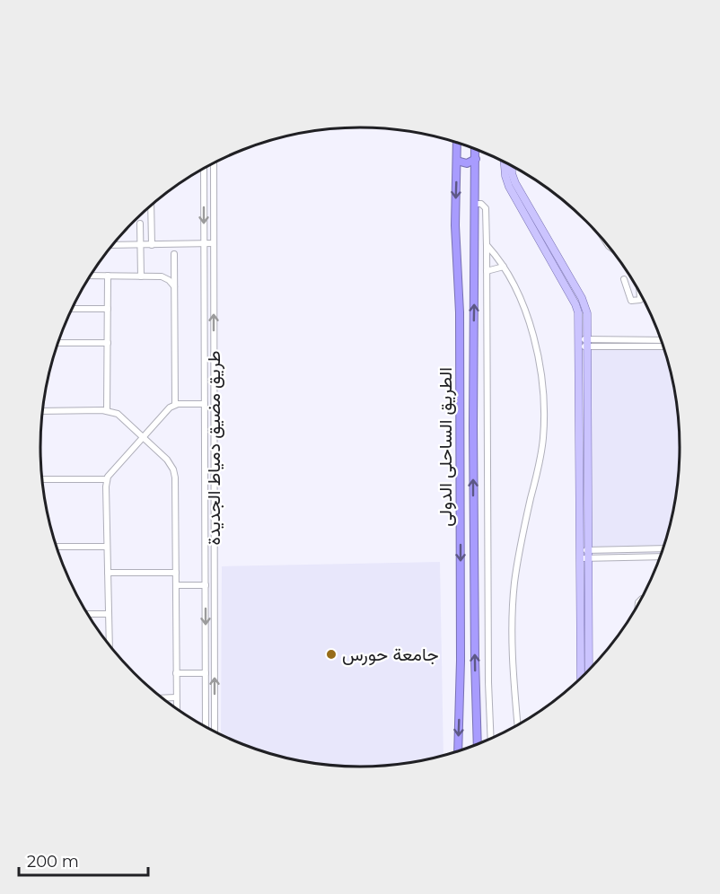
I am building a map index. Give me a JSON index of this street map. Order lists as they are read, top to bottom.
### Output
{
  "streets": {
    "highway": ["الطريق الساحلى الدولى"],
    "street": ["طريق مضيق دمياط الجديدة"]
  },
  "places": ["جامعة حورس"],
  "scale_bar": "200 m"
}
